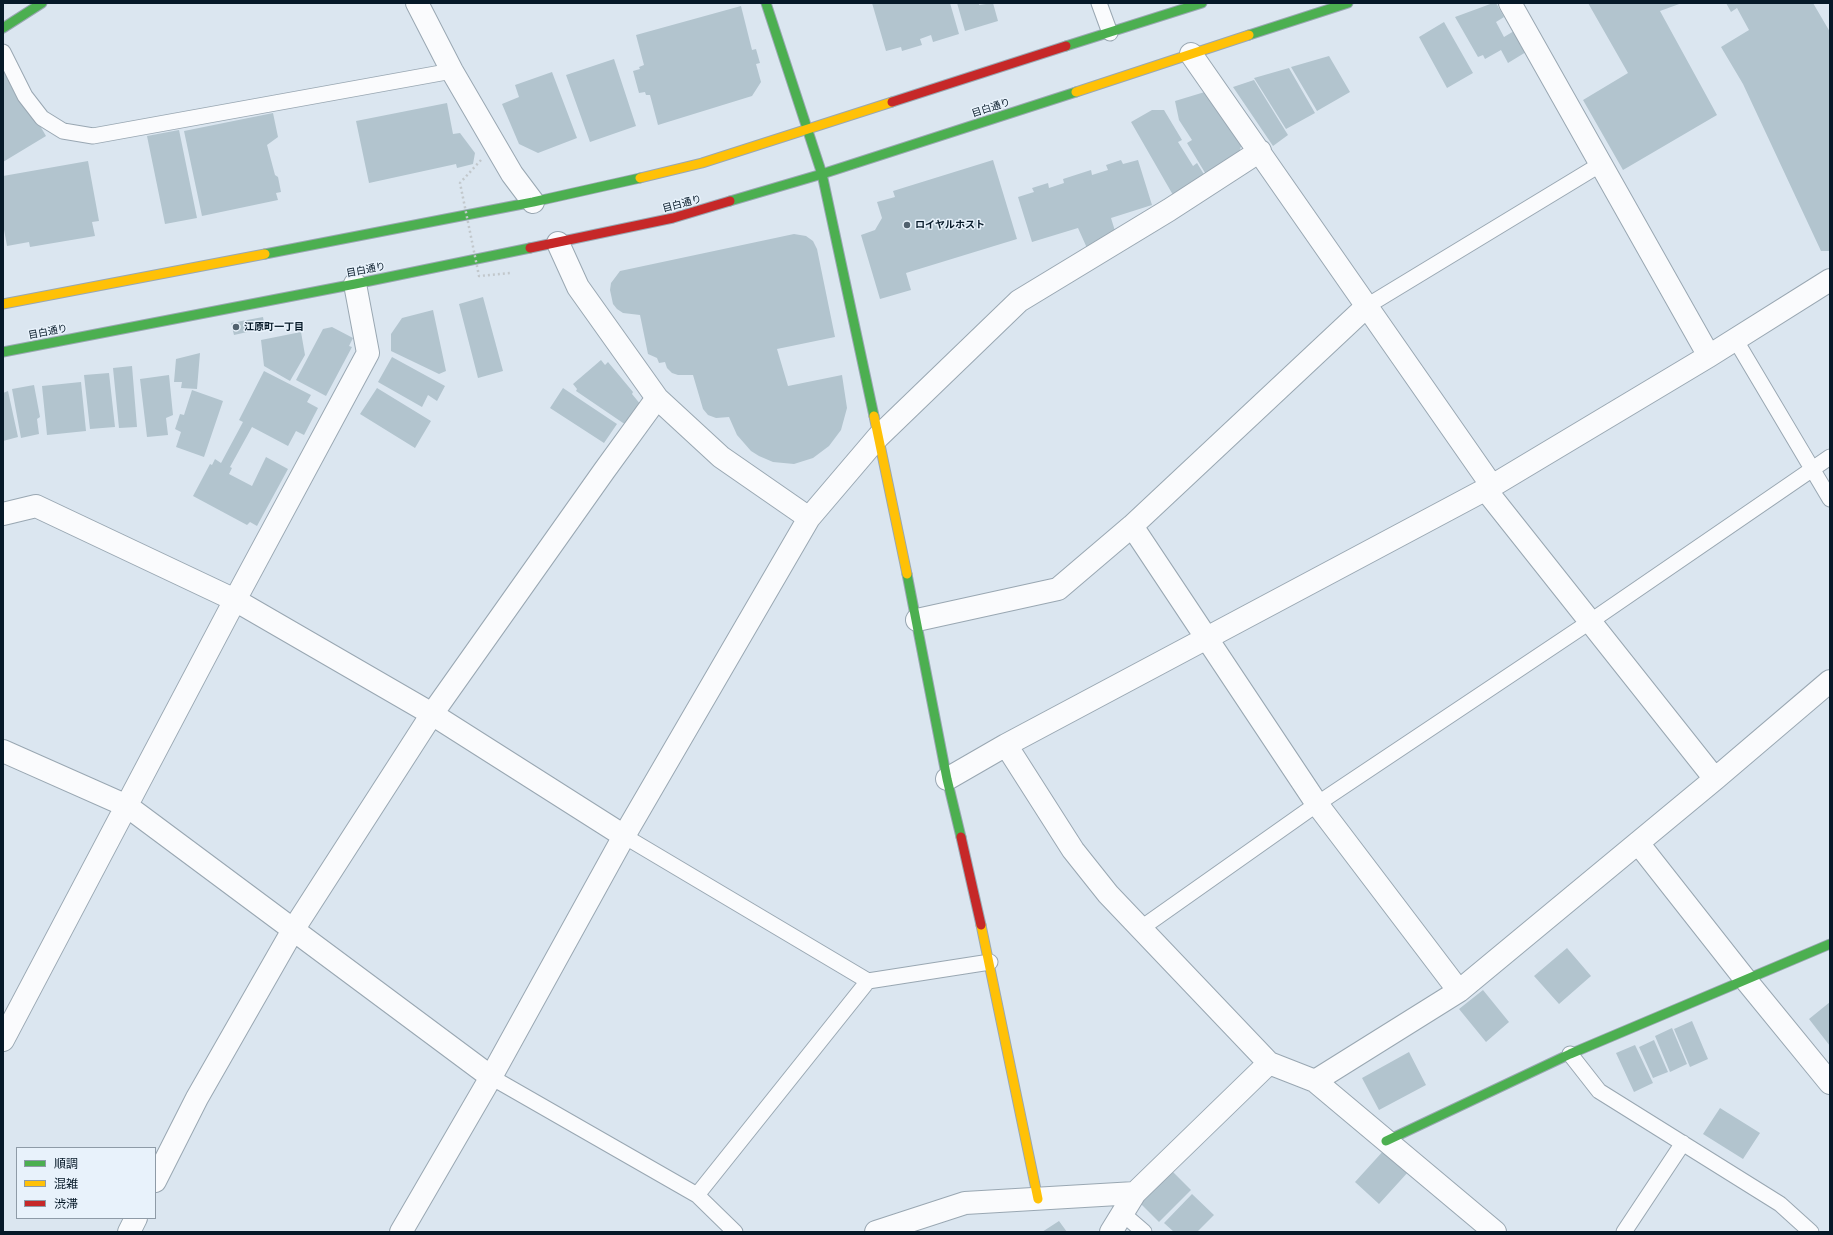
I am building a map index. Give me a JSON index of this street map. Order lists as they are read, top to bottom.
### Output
{
  "streets": {
    "main road": ["目白通り"]
  },
  "places": ["ロイヤルホスト", "江原町一丁目"],
  "legend": ["順調", "混雑", "渋滞"]
}
